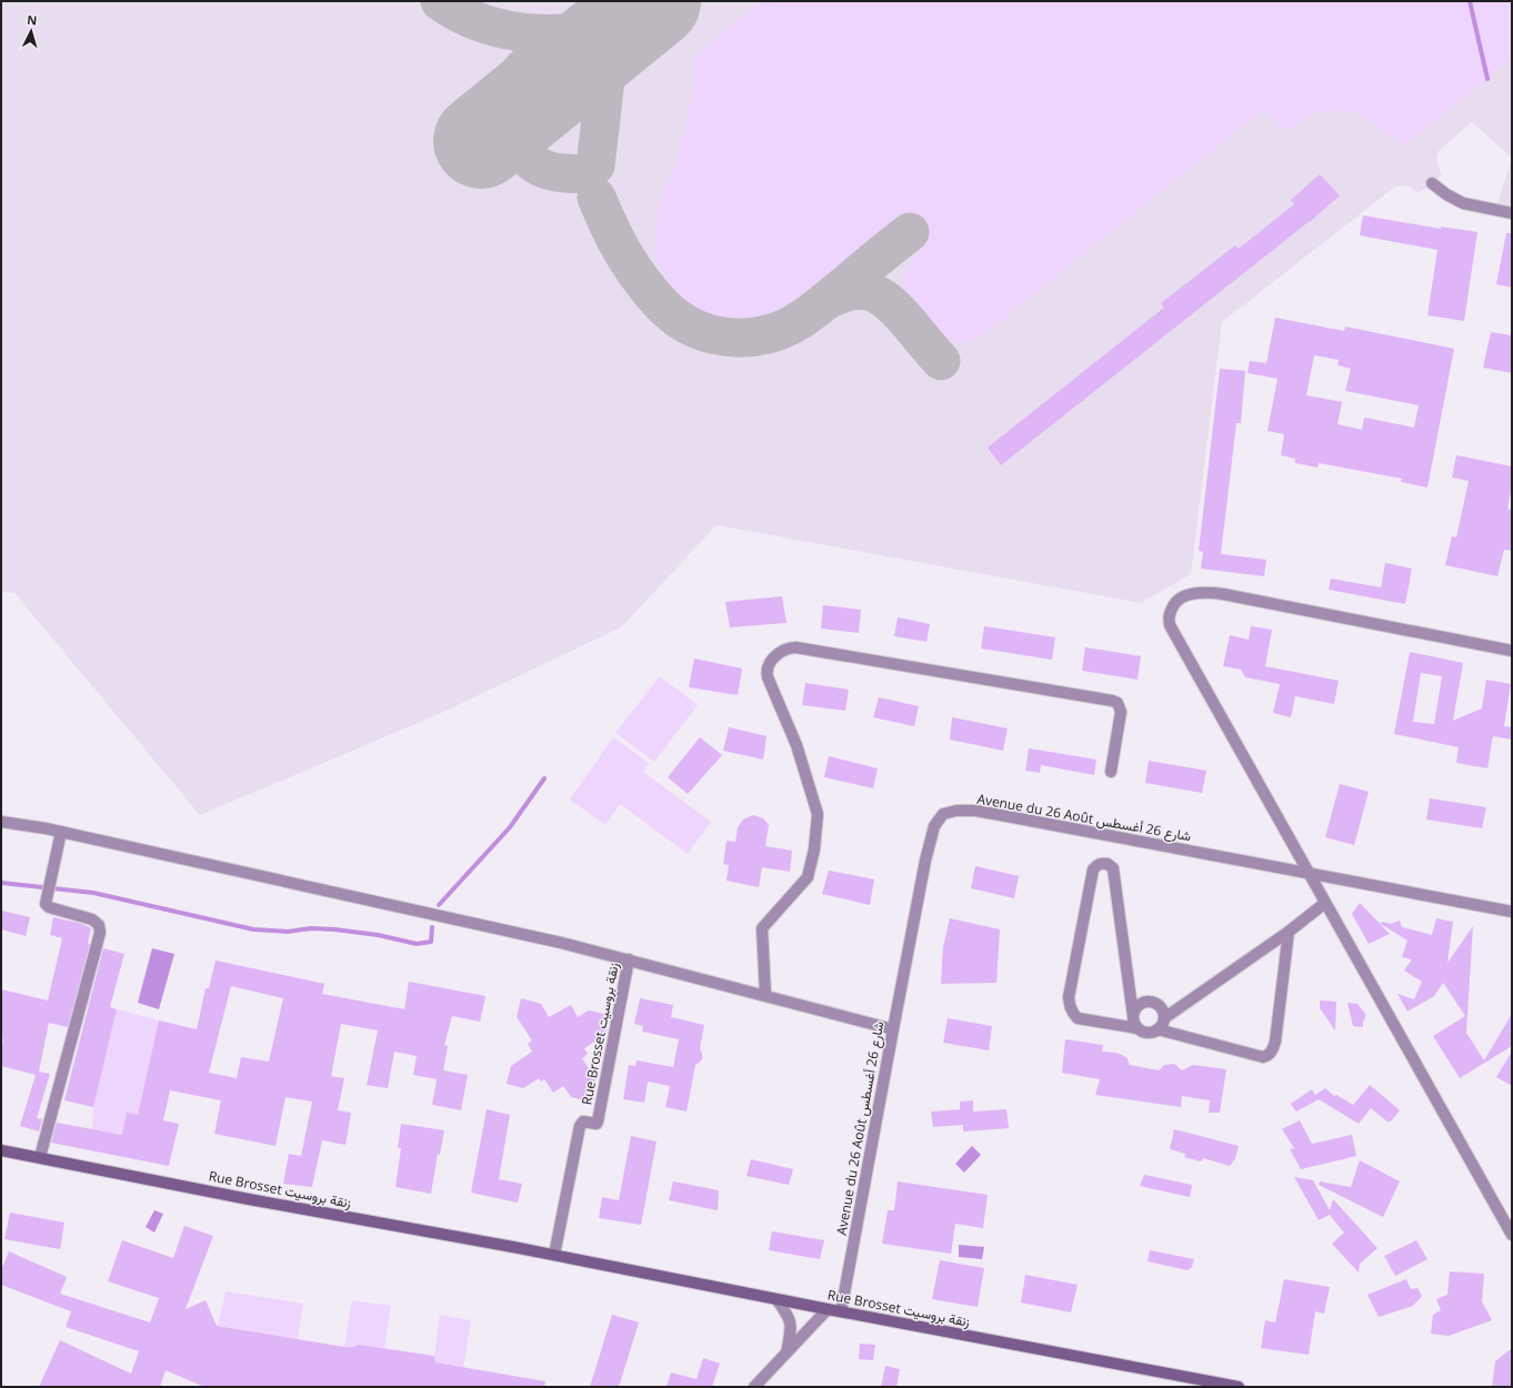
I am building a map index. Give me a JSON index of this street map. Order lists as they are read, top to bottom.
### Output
{
  "streets": {
    "main road": ["Rue Brosset زنقة بروسيت"],
    "street": ["Avenue du 26 Août شارع 26 أغسطس"]
  },
  "crossings": [
    ["Avenue du 26 Août شارع 26 أغسطس", "Rue Brosset زنقة بروسيت"]
  ],
  "north": "top"
}
